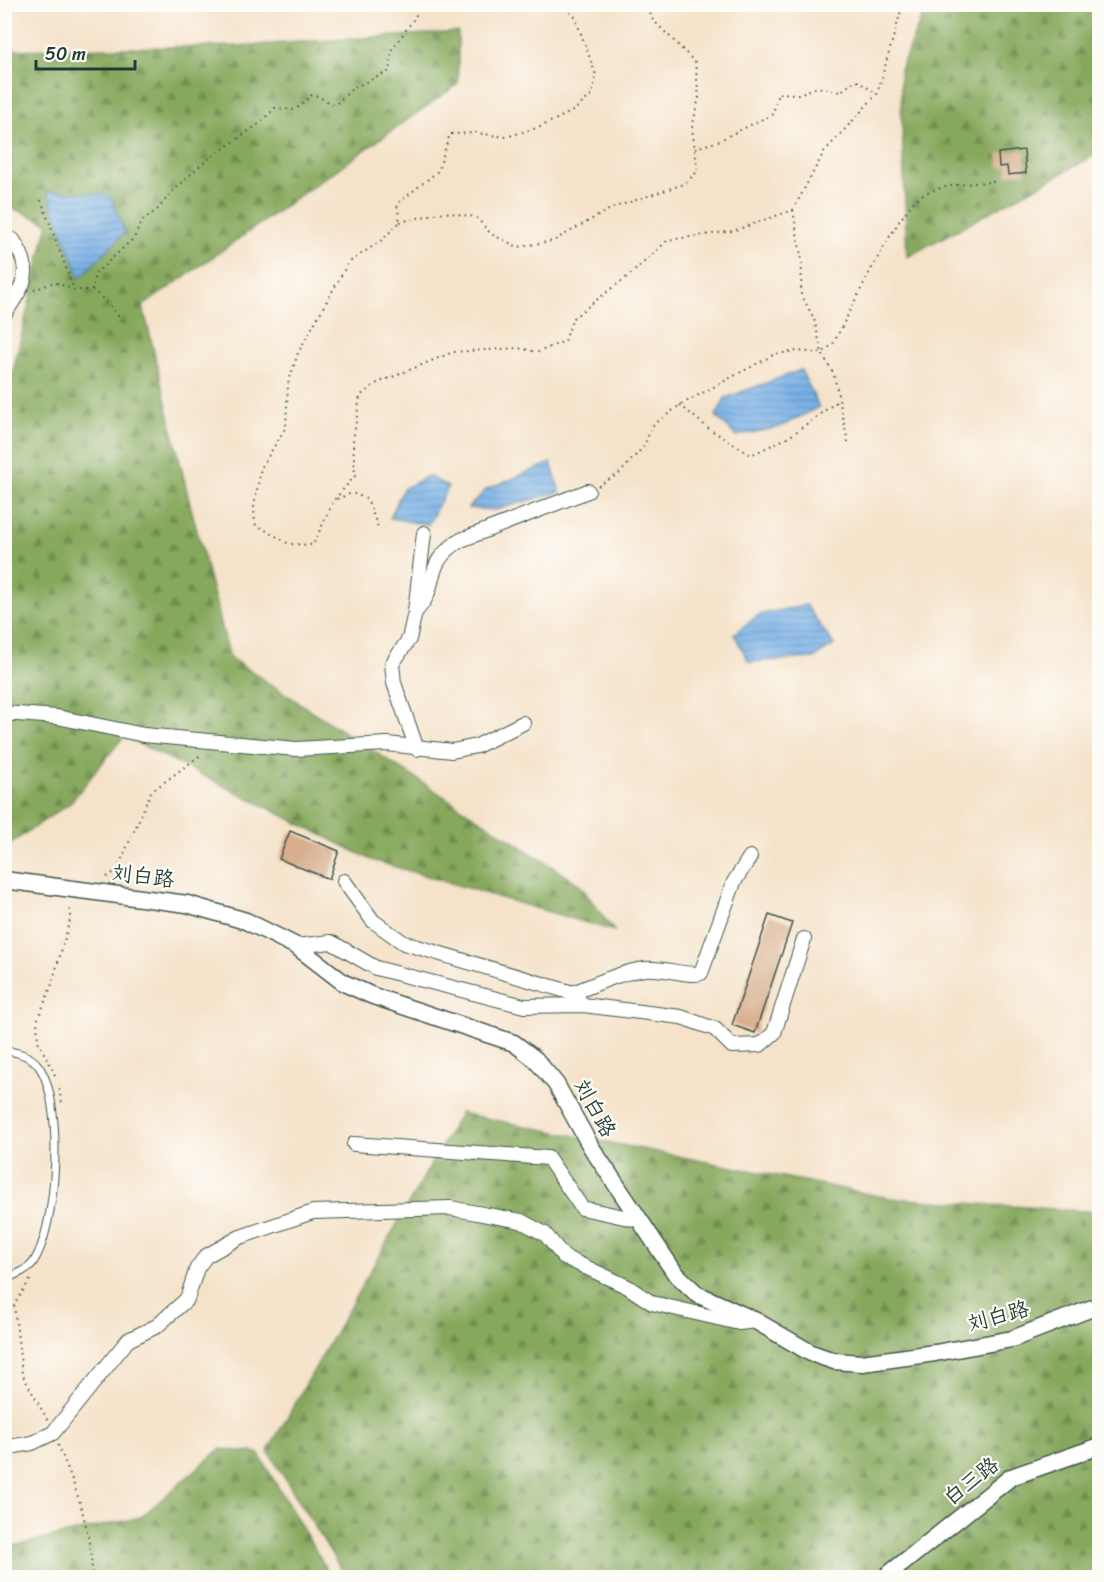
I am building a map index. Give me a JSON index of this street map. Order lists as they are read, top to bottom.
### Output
{
  "streets": {
    "street": ["刘白路", "白三路"]
  },
  "scale_bar": "50 m"
}
